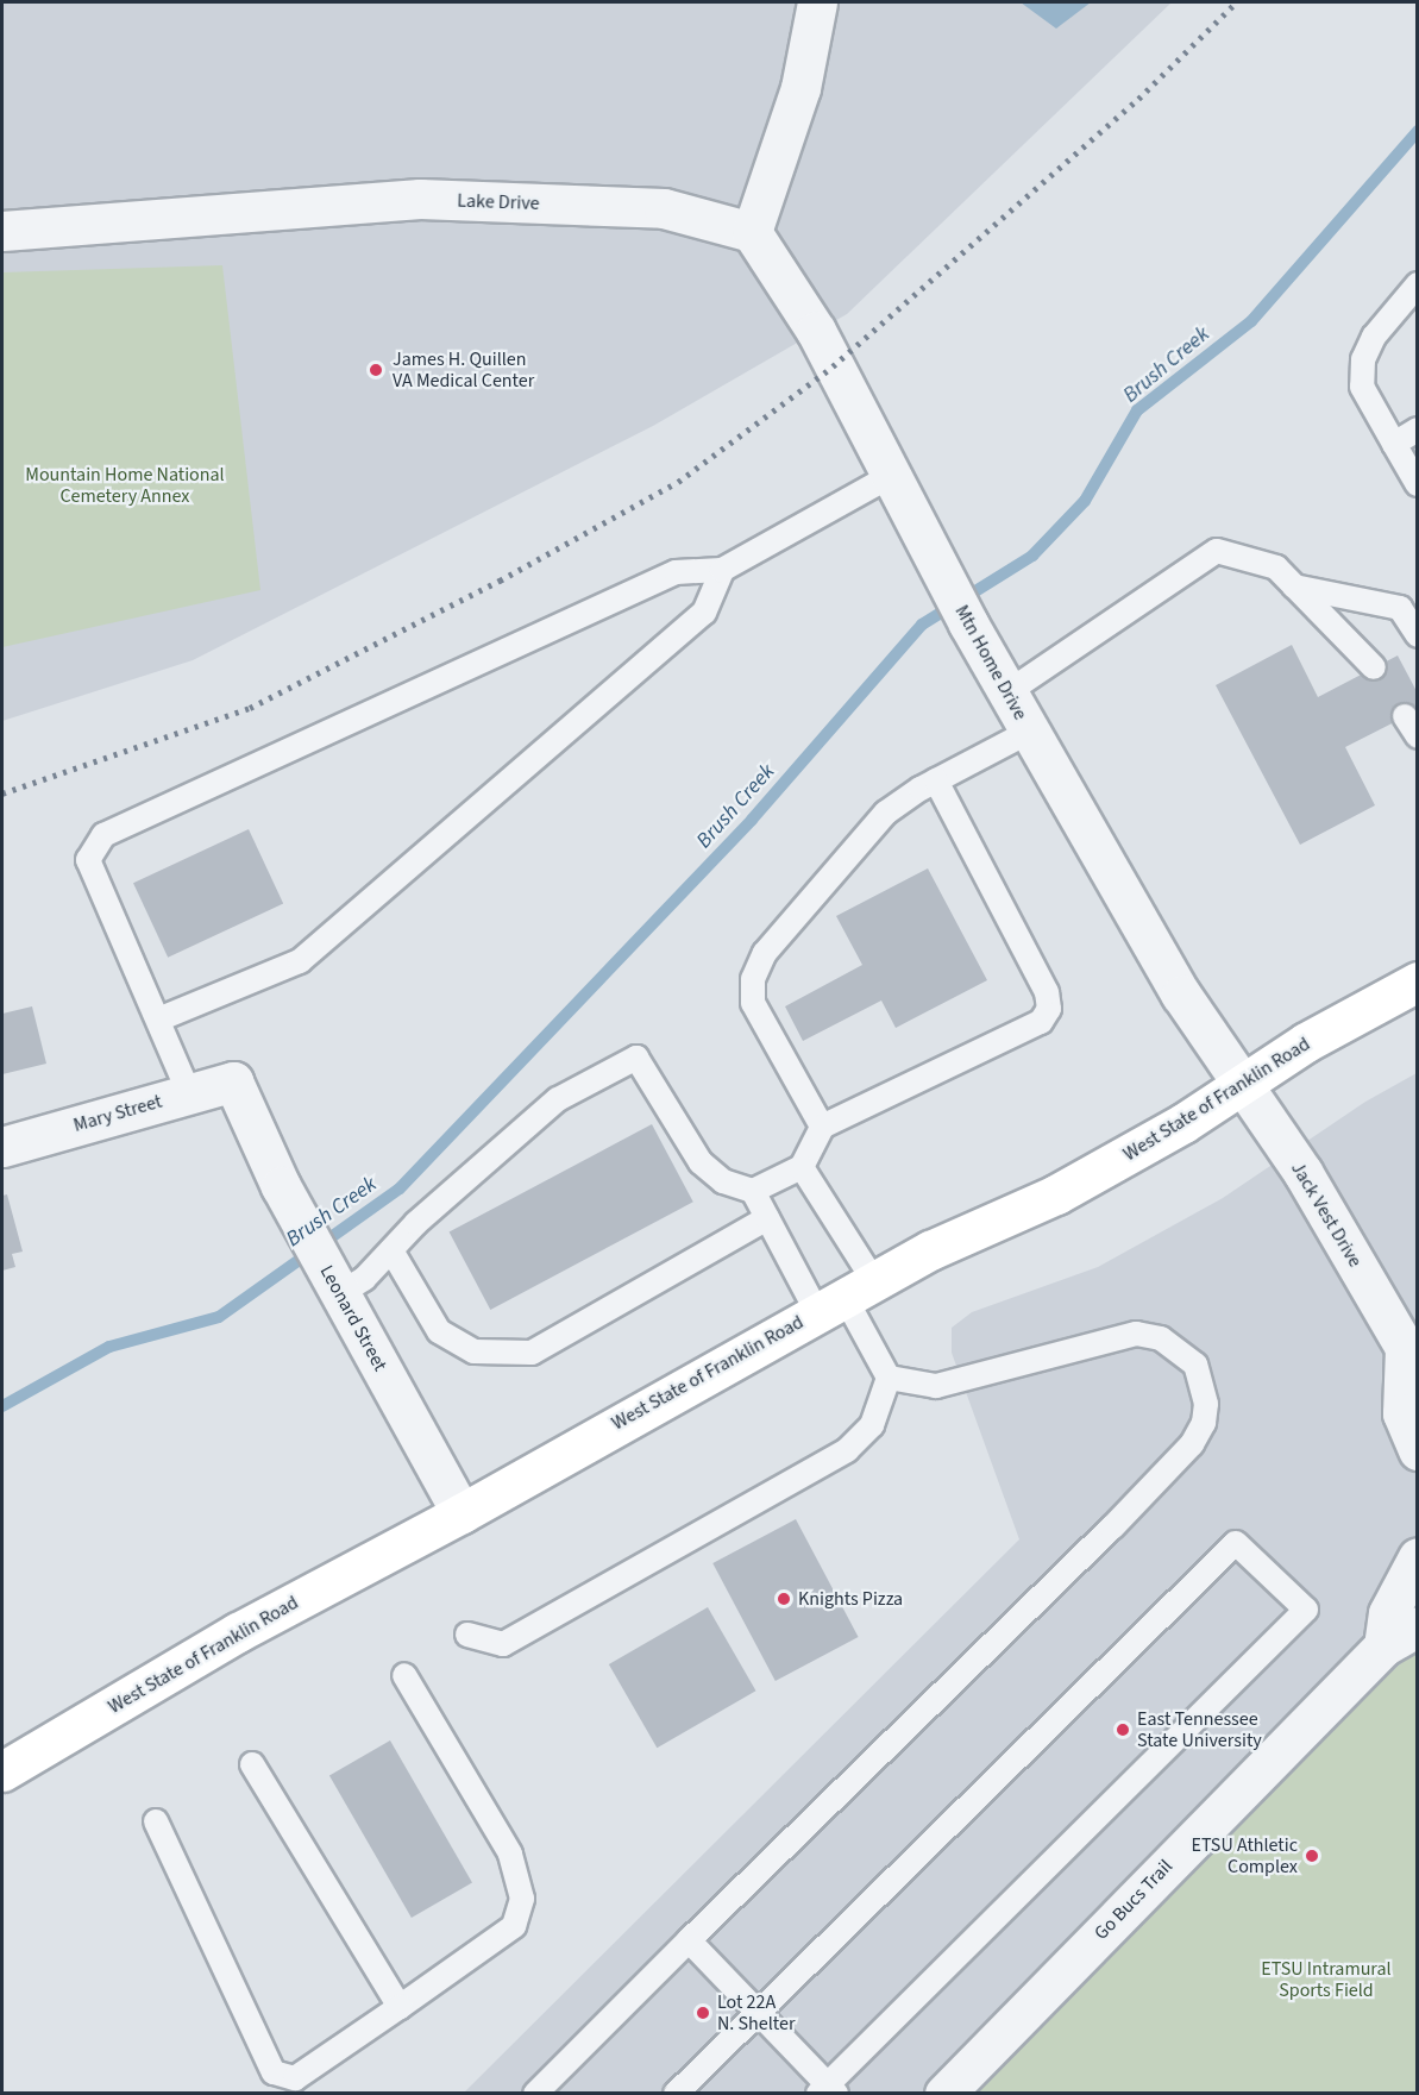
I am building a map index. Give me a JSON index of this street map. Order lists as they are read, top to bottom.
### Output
{
  "streets": {
    "highway": ["West State of Franklin Road"],
    "street": [
      "Lake Drive",
      "Mtn Home Drive",
      "Mary Street",
      "Jack Vest Drive",
      "Leonard Street",
      "Go Bucs Trail"
    ]
  },
  "crossings": [
    ["Lake Drive", "Mtn Home Drive"],
    ["Mtn Home Drive", "West State of Franklin Road"],
    ["Mtn Home Drive", "Jack Vest Drive"],
    ["West State of Franklin Road", "Jack Vest Drive"],
    ["West State of Franklin Road", "Leonard Street"],
    ["Mary Street", "Leonard Street"]
  ],
  "water": ["Brush Creek"],
  "parks": ["Mountain Home National Cemetery Annex", "ETSU Intramural Sports Field"],
  "places": [
    "James H. Quillen VA Medical Center",
    "Knights Pizza",
    "East Tennessee State University",
    "ETSU Athletic Complex",
    "Lot 22A N. Shelter"
  ]
}
